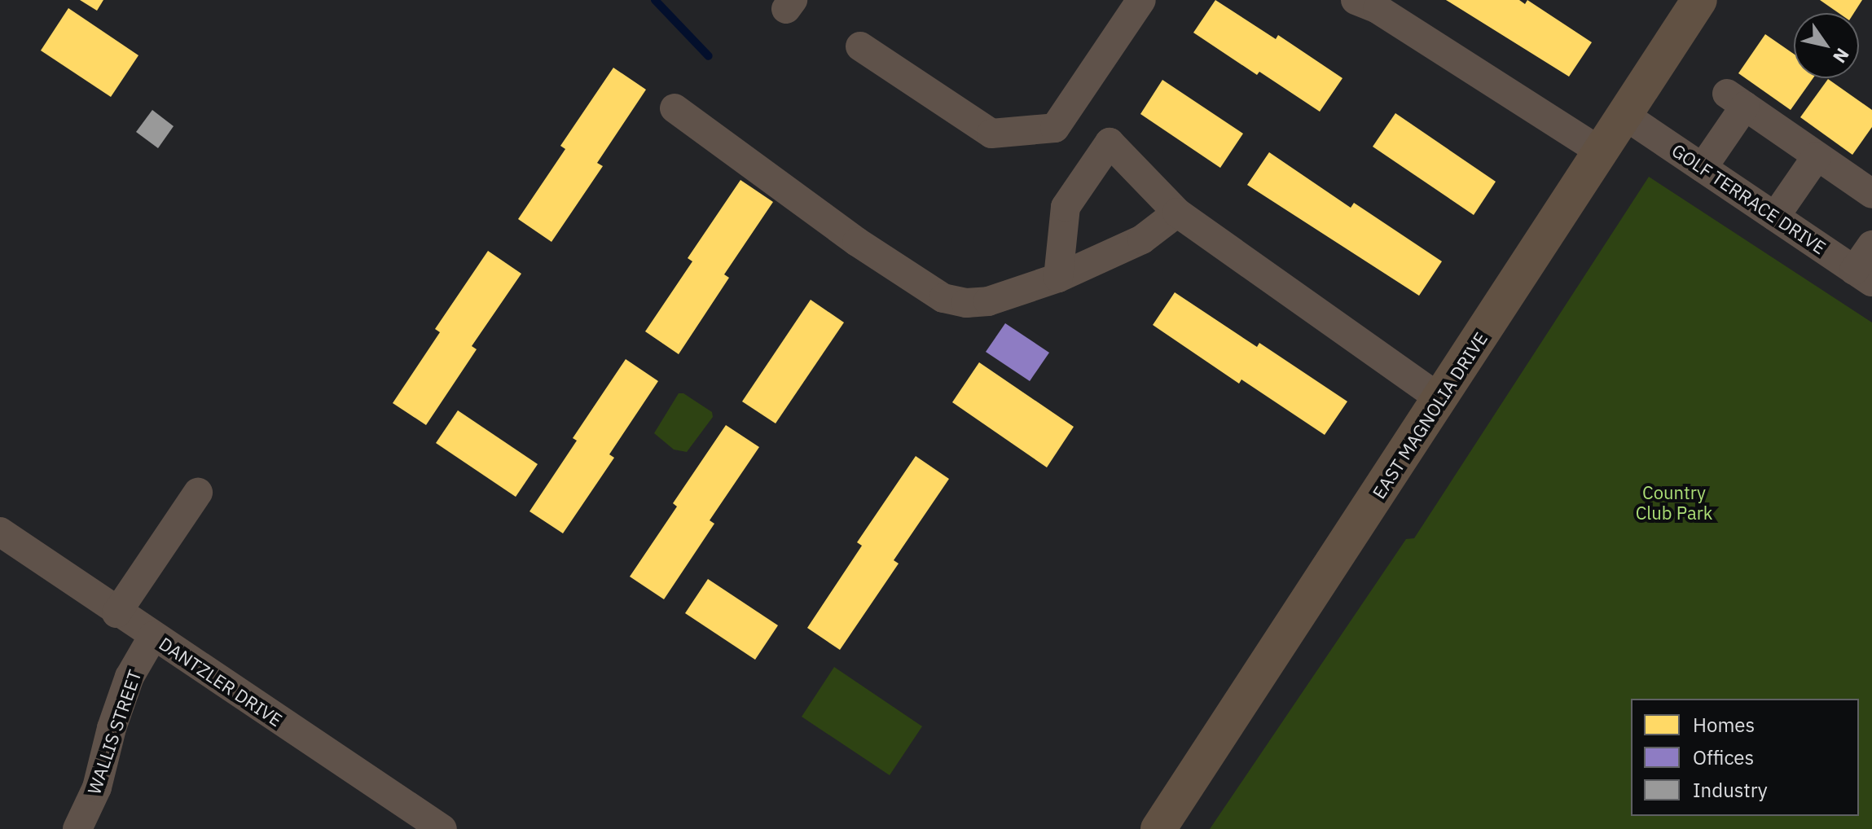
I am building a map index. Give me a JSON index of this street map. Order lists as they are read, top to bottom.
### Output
{
  "streets": {
    "main road": ["EAST MAGNOLIA DRIVE"],
    "street": ["GOLF TERRACE DRIVE", "DANTZLER DRIVE", "WALLIS STREET"]
  },
  "crossings": [
    ["GOLF TERRACE DRIVE", "EAST MAGNOLIA DRIVE"],
    ["DANTZLER DRIVE", "WALLIS STREET"]
  ],
  "parks": ["Country Club Park"],
  "legend": ["Homes", "Offices", "Industry"],
  "north": "bottom right"
}
